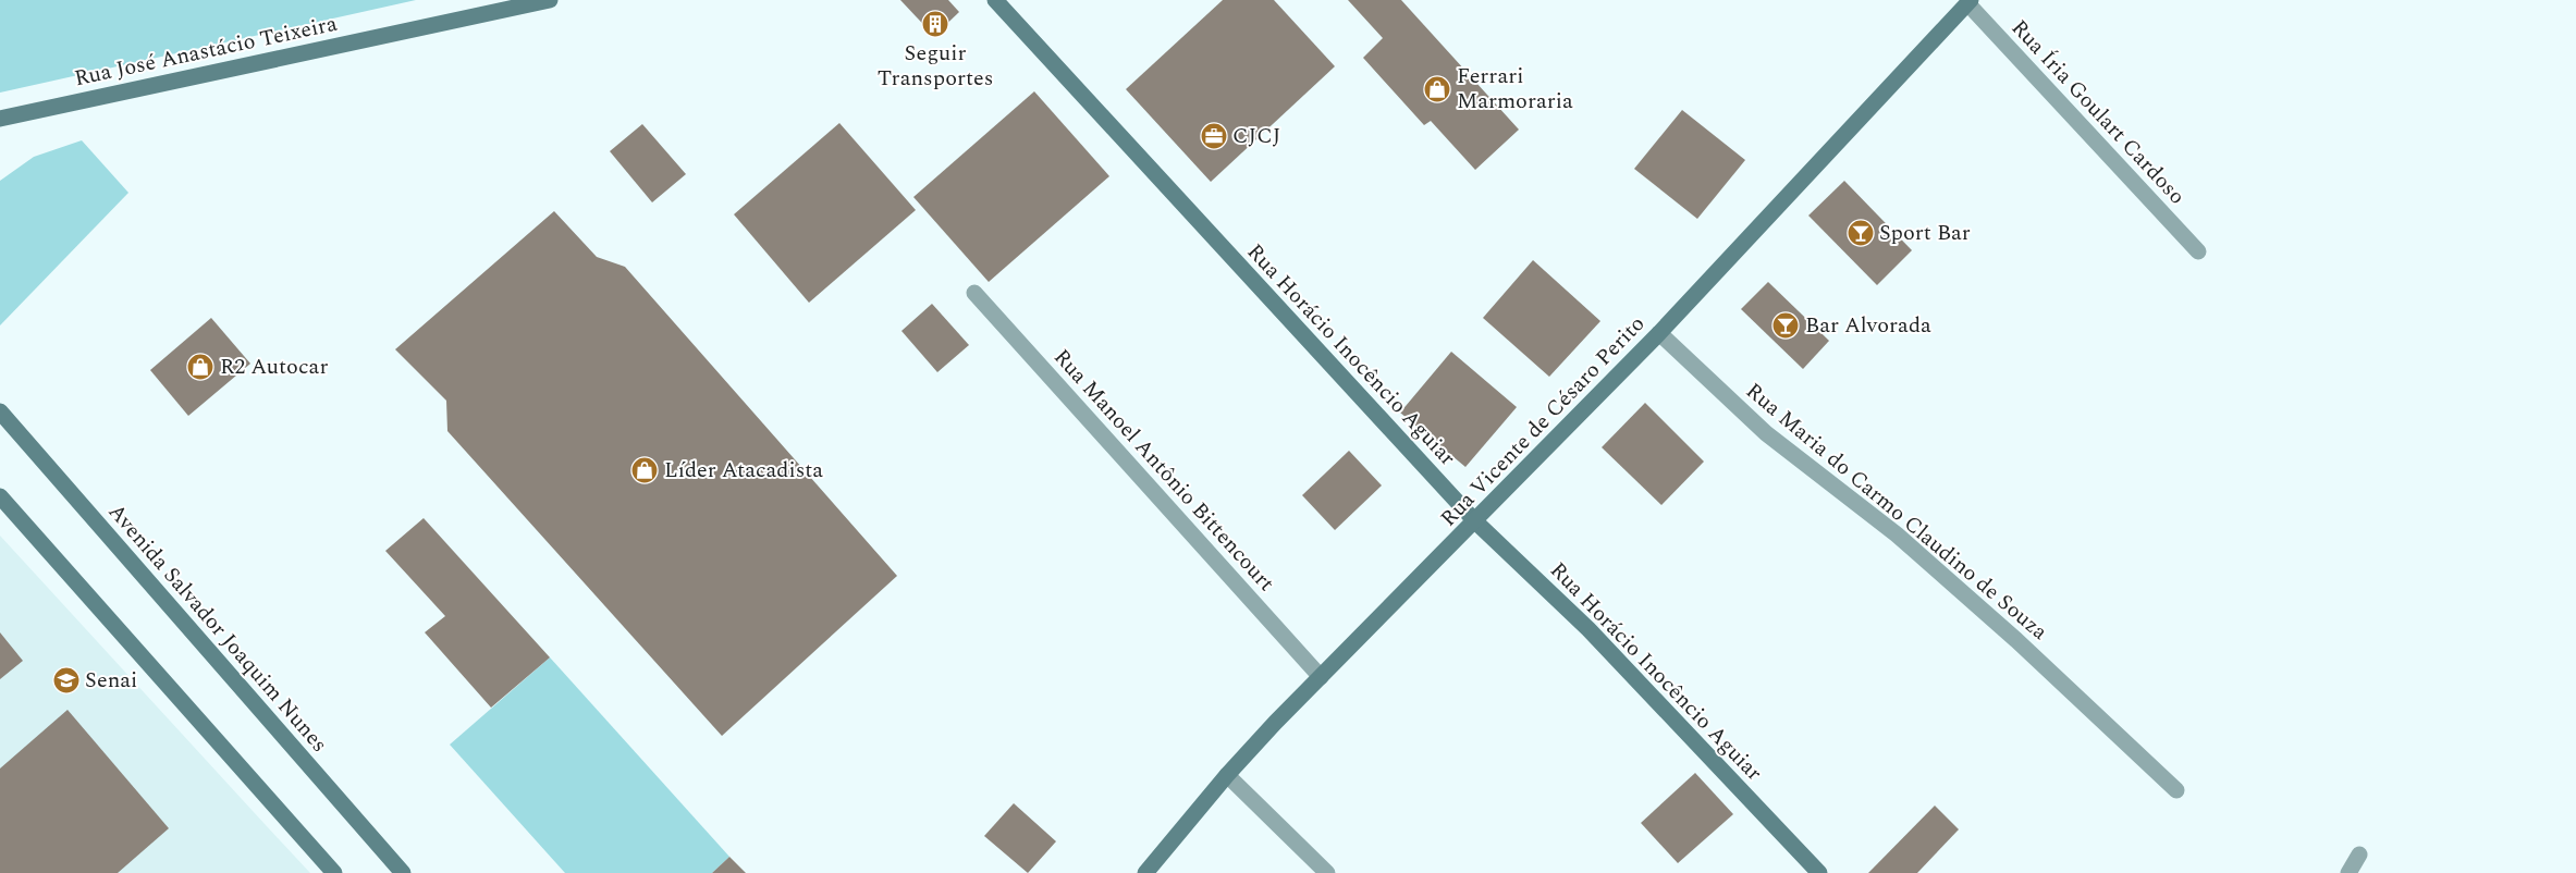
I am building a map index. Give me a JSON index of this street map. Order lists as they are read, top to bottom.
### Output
{
  "streets": {
    "street": [
      "Rua José Anastácio Teixeira",
      "Rua Íria Goulart Cardoso",
      "Rua Horácio Inocêncio Aguiar",
      "Rua Vicente de Césaro Perito",
      "Rua Manoel Antônio Bittencourt",
      "Rua Maria do Carmo Claudino de Souza",
      "Avenida Salvador Joaquim Nunes"
    ]
  },
  "crossings": [
    ["Rua Íria Goulart Cardoso", "Rua Vicente de Césaro Perito"],
    ["Rua Horácio Inocêncio Aguiar", "Rua Vicente de Césaro Perito"],
    ["Rua Vicente de Césaro Perito", "Rua Manoel Antônio Bittencourt"],
    ["Rua Vicente de Césaro Perito", "Rua Maria do Carmo Claudino de Souza"]
  ],
  "places": {
    "building": ["Seguir Transportes"],
    "shop": ["Ferrari Marmoraria", "R2 Autocar", "Líder Atacadista"],
    "office": ["CJCJ"],
    "bar": ["Sport Bar", "Bar Alvorada"],
    "school or university": ["Senai"]
  }
}
